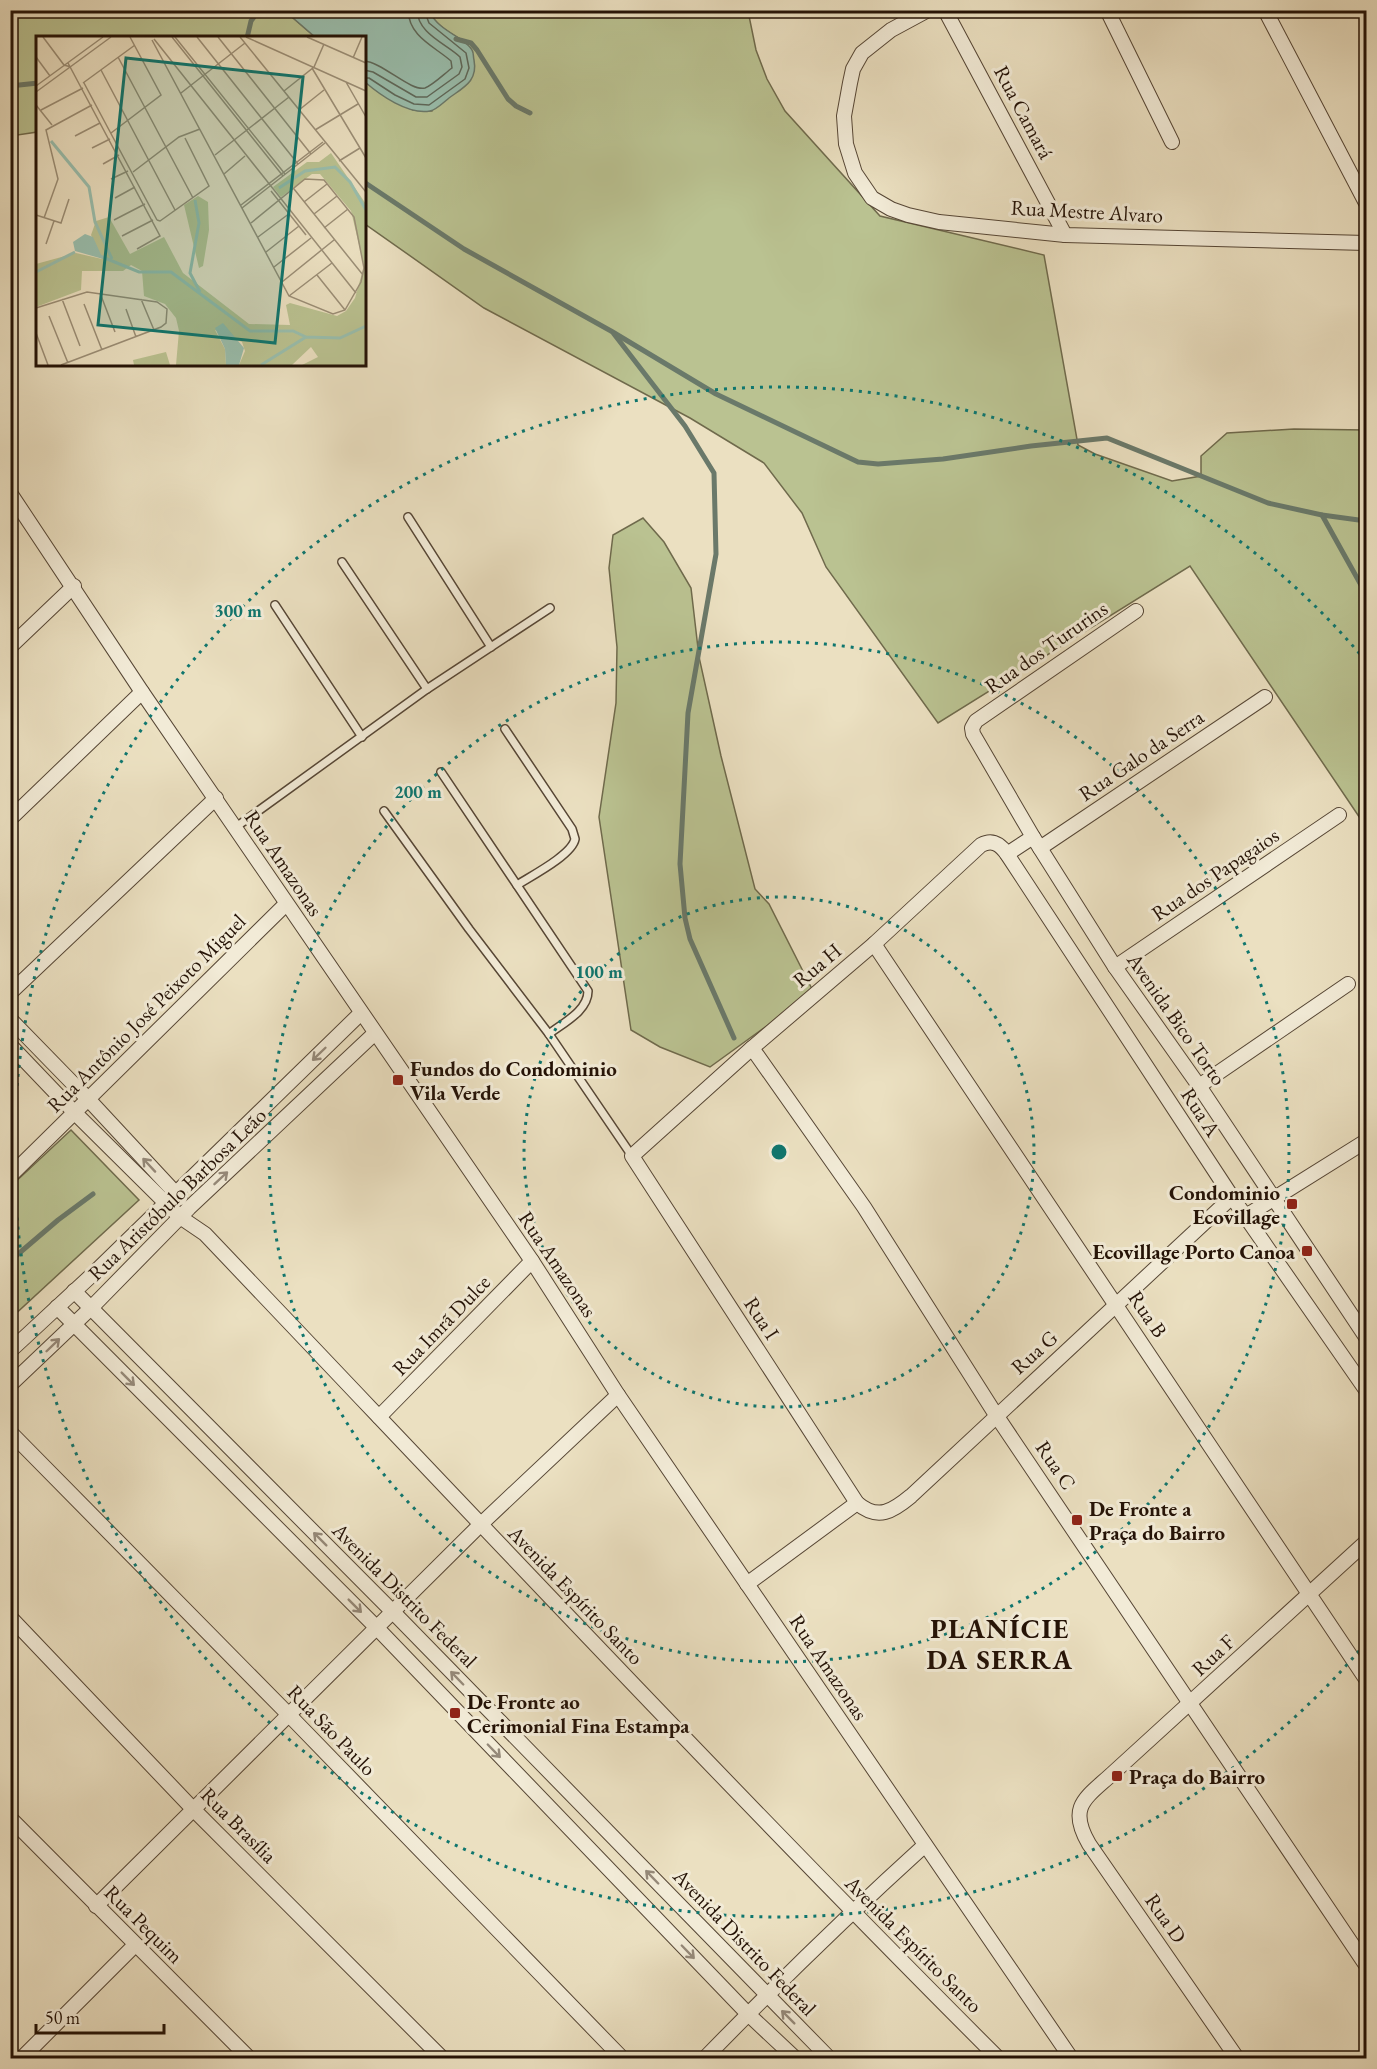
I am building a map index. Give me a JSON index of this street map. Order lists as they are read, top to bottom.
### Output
{
  "streets": {
    "street": [
      "Rua Camará",
      "Rua Mestre Alvaro",
      "Rua dos Tururins",
      "Rua Galo da Serra",
      "Rua Amazonas",
      "Rua dos Papagaios",
      "Rua H",
      "Rua Antônio José Peixoto Miguel",
      "Avenida Bico Torto",
      "Rua A",
      "Rua Aristóbulo Barbosa Leão",
      "Rua B",
      "Rua I",
      "Rua Imrã Dulce",
      "Rua G",
      "Rua C",
      "Avenida Distrito Federal",
      "Avenida Espírito Santo",
      "Rua F",
      "Rua São Paulo",
      "Rua Brasília",
      "Rua D",
      "Rua Pequim"
    ]
  },
  "crossings": [
    ["Rua Camará", "Rua Mestre Alvaro"],
    ["Rua dos Tururins", "Avenida Bico Torto"],
    ["Rua Galo da Serra", "Avenida Bico Torto"],
    ["Rua Amazonas", "Rua Antônio José Peixoto Miguel"],
    ["Rua Amazonas", "Rua Aristóbulo Barbosa Leão"],
    ["Rua Amazonas", "Rua Imrã Dulce"],
    ["Rua dos Papagaios", "Avenida Bico Torto"],
    ["Rua H", "Rua A"],
    ["Rua H", "Rua B"],
    ["Rua H", "Rua I"],
    ["Rua H", "Rua C"],
    ["Rua Antônio José Peixoto Miguel", "Avenida Espírito Santo"],
    ["Rua A", "Rua G"],
    ["Rua Aristóbulo Barbosa Leão", "Avenida Distrito Federal"],
    ["Rua Aristóbulo Barbosa Leão", "Avenida Espírito Santo"],
    ["Rua B", "Rua G"],
    ["Rua B", "Rua F"],
    ["Rua I", "Rua G"],
    ["Rua Imrã Dulce", "Avenida Espírito Santo"],
    ["Rua G", "Rua C"],
    ["Rua C", "Rua F"],
    ["Rua F", "Rua D"]
  ],
  "districts": ["PLANÍCIE DA SERRA"],
  "places": {
    "transit": [
      "Fundos do Condominio Vila Verde",
      "Condominio Ecovillage",
      "Ecovillage Porto Canoa",
      "De Fronte a Praça do Bairro",
      "De Fronte ao Cerimonial Fina Estampa",
      "Praça do Bairro"
    ]
  },
  "scale_bar": "50 m",
  "rings": ["300 m", "200 m", "100 m"]
}
